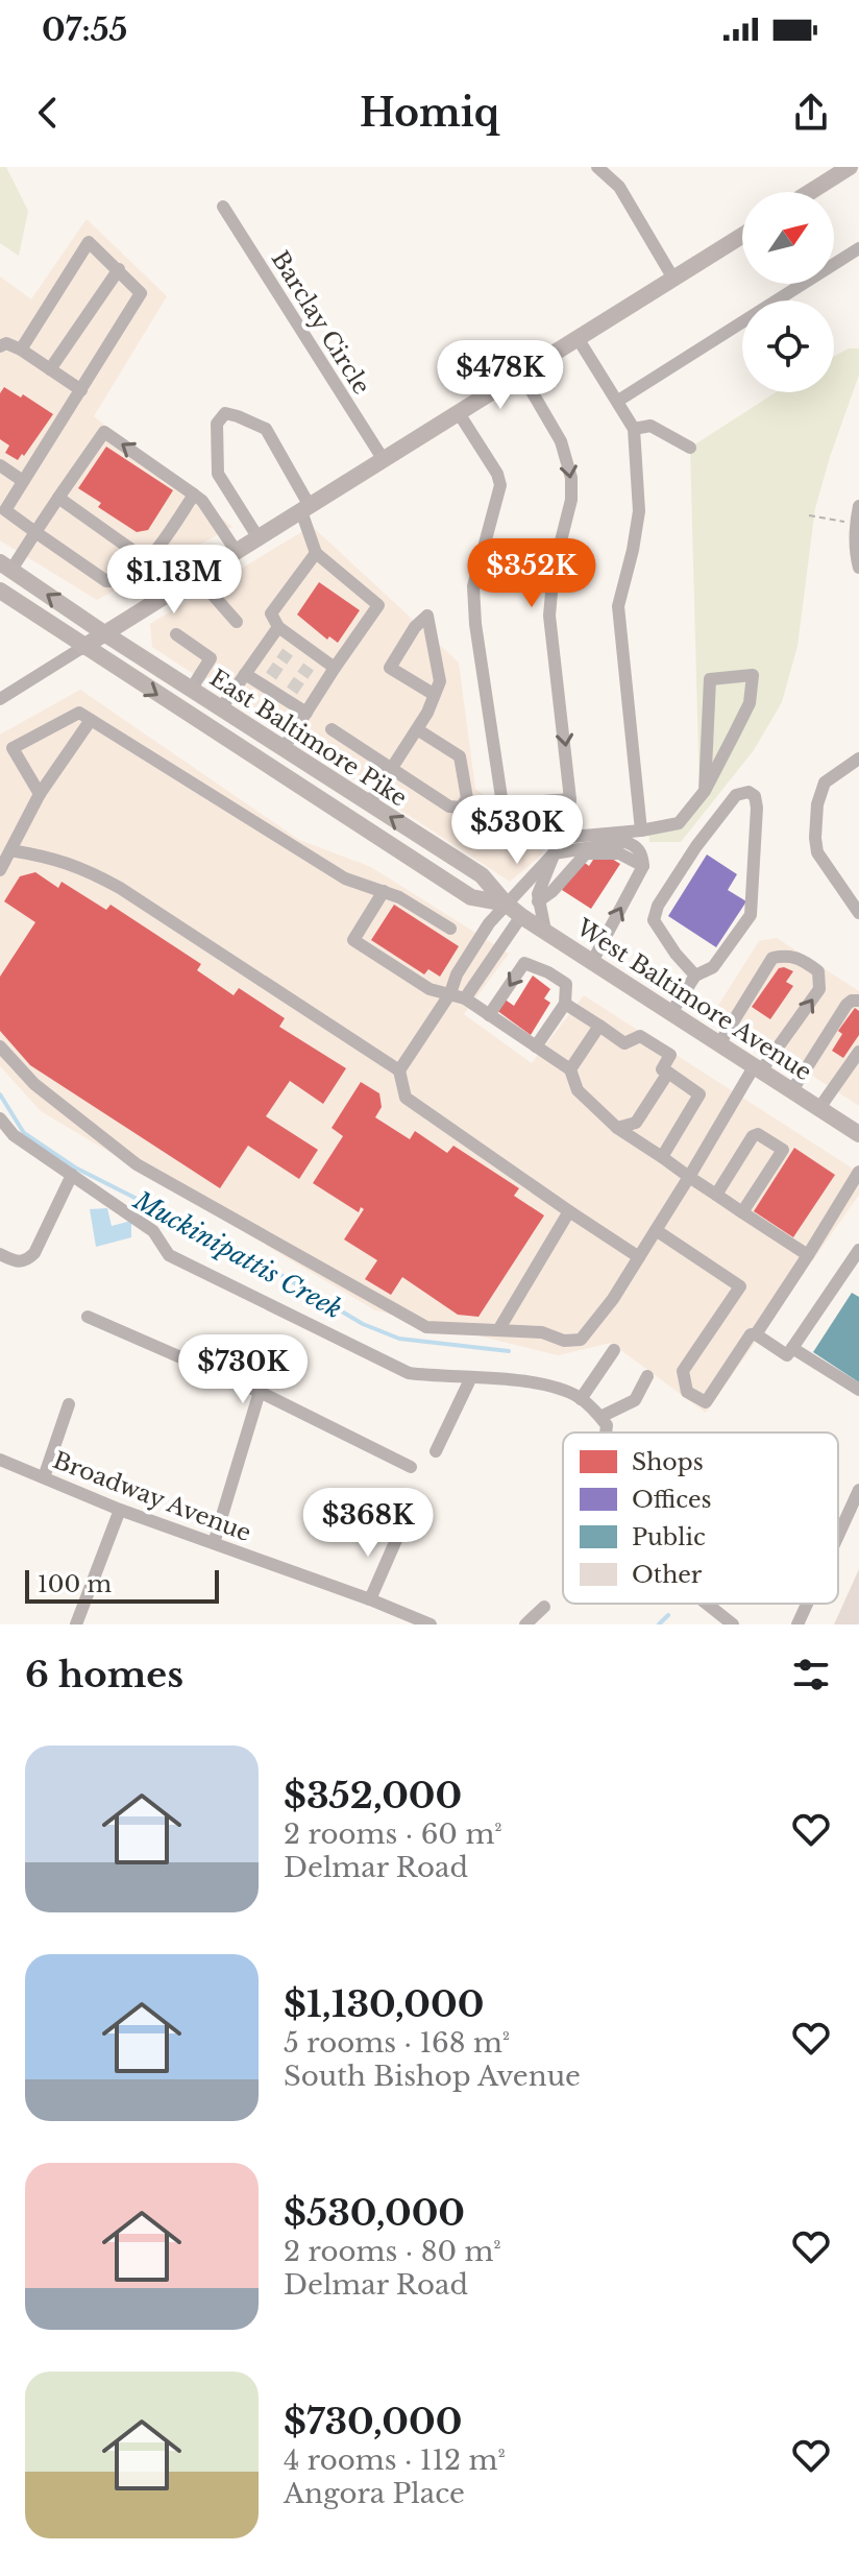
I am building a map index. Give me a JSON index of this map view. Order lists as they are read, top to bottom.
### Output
{
  "streets": {
    "main road": ["East Baltimore Pike", "West Baltimore Avenue"],
    "street": ["Barclay Circle", "Broadway Avenue"]
  },
  "crossings": [
    ["East Baltimore Pike", "West Baltimore Avenue"]
  ],
  "water": ["Muckinipattis Creek"],
  "legend": [
    "Shops",
    "Offices",
    "Public",
    "Other"
  ],
  "scale_bar": "100 m",
  "north": "top right",
  "page": {
    "status": "07:55",
    "header": "Homiq",
    "price": [
      "$478K",
      "$352K",
      "$1.13M",
      "$530K",
      "$730K",
      "$368K"
    ],
    "scale": "100 m",
    "heading": "6 homes",
    "list": [
      {
        "name": "$352,000",
        "note": "2 rooms · 60 m² · Delmar Road"
      },
      {
        "name": "$1,130,000",
        "note": "5 rooms · 168 m² · South Bishop Avenue"
      },
      {
        "name": "$530,000",
        "note": "2 rooms · 80 m² · Delmar Road"
      },
      {
        "name": "$730,000",
        "note": "4 rooms · 112 m² · Angora Place"
      }
    ]
  }
}
